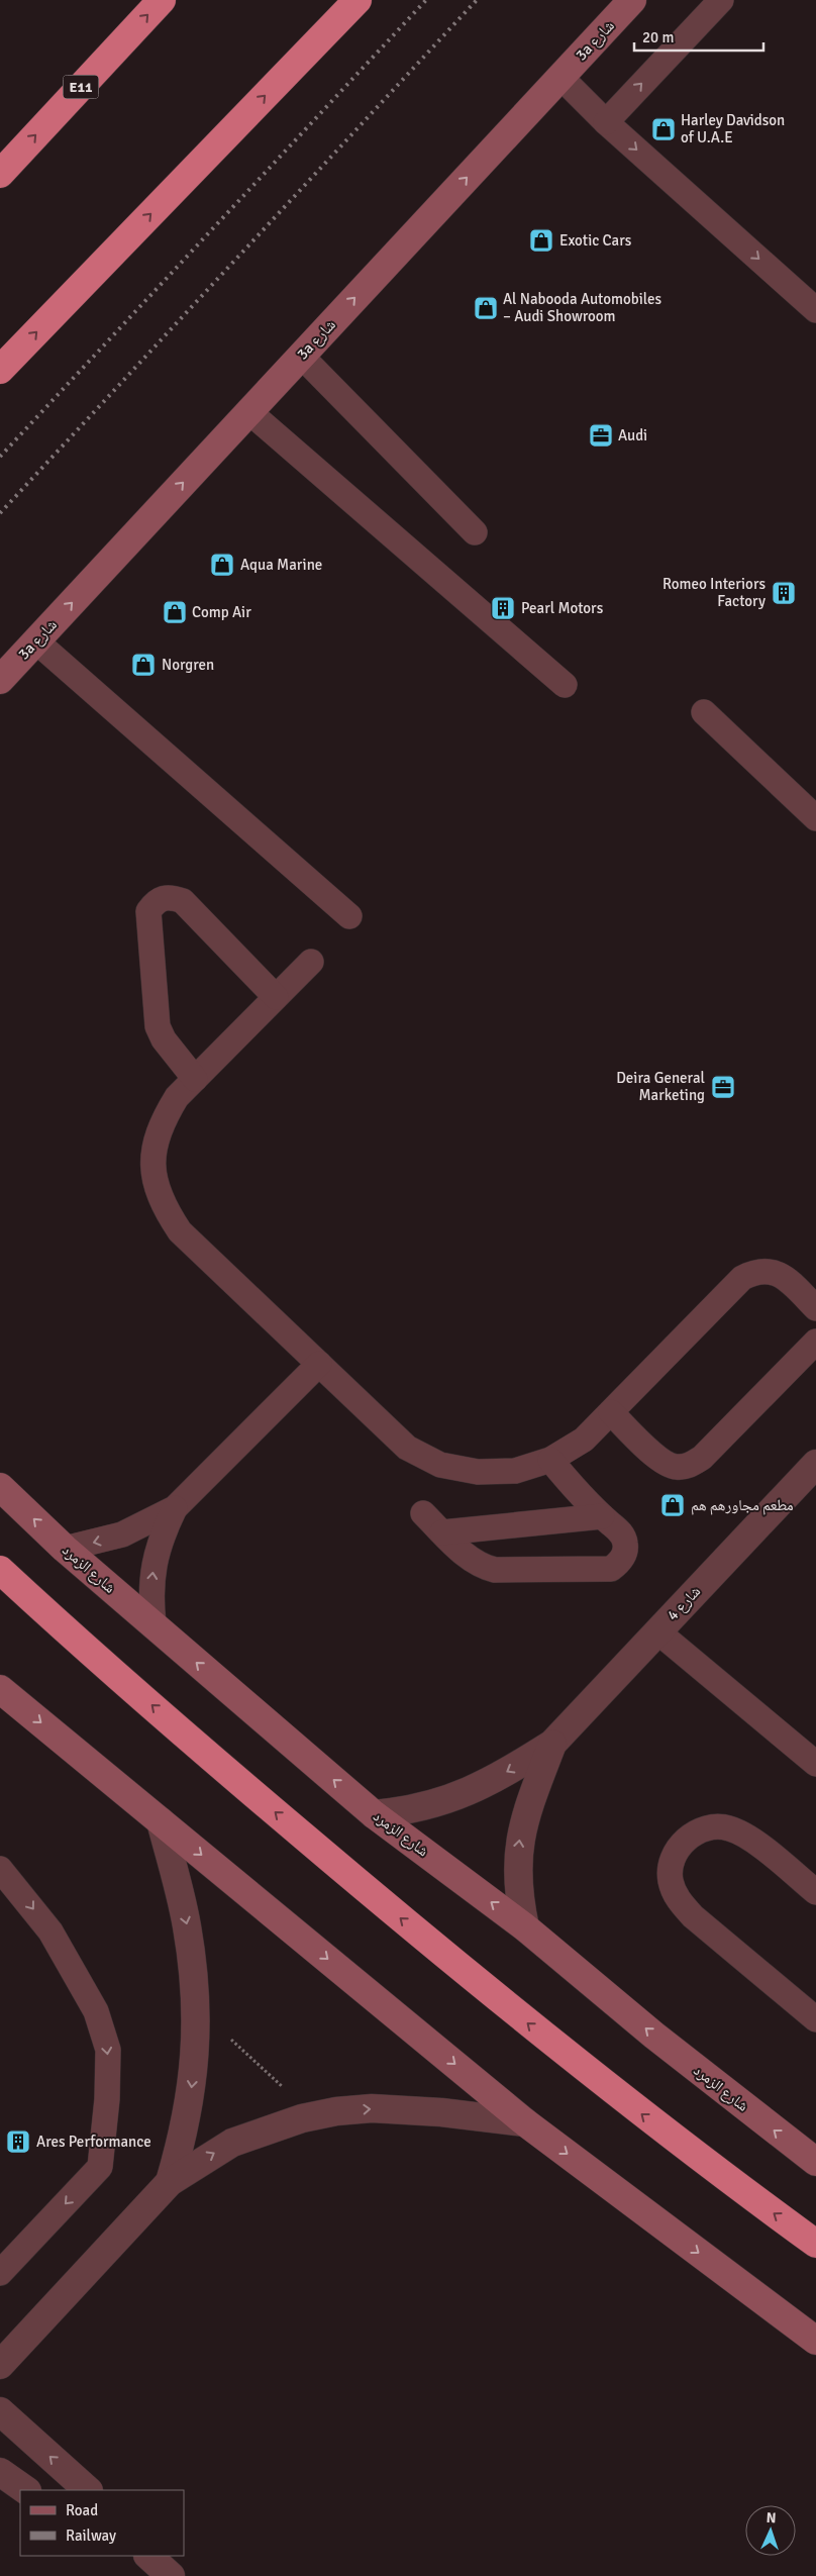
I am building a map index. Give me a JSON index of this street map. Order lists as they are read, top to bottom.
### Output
{
  "streets": {
    "highway": ["E11"],
    "street": ["3a شارع", "شارع الزمرد", "شارع 4"]
  },
  "crossings": [
    ["شارع الزمرد", "شارع 4"]
  ],
  "one_way": ["3a شارع"],
  "places": {
    "shop": [
      "Harley Davidson of U.A.E",
      "Exotic Cars",
      "Al Nabooda Automobiles – Audi Showroom",
      "Aqua Marine",
      "Comp Air",
      "Norgren",
      "مطعم مجاورهم هم"
    ],
    "office": ["Audi", "Deira General Marketing"],
    "building": ["Romeo Interiors Factory", "Pearl Motors", "Ares Performance"]
  },
  "legend": ["Road", "Railway"],
  "scale_bar": "20 m",
  "north": "top"
}
